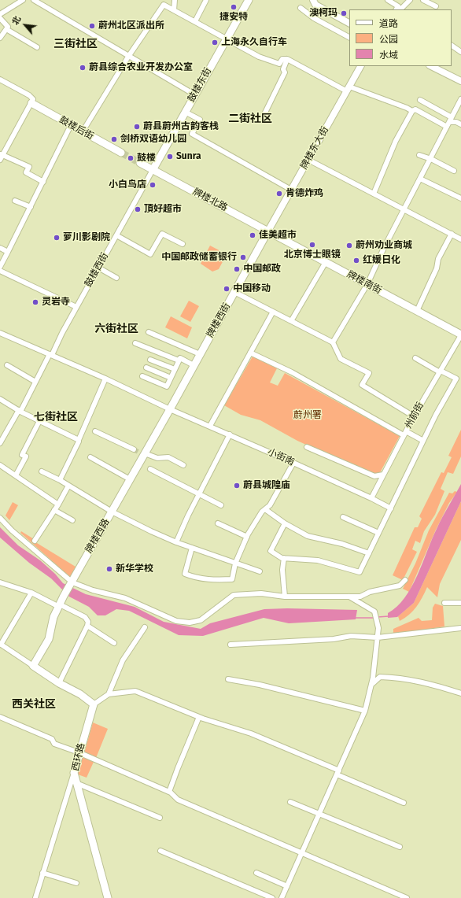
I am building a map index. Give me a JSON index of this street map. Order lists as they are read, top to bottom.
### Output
{
  "streets": {
    "main road": [
      "鼓楼东街",
      "鼓楼后街",
      "牌楼北路",
      "牌楼南街",
      "牌楼西街",
      "牌楼西路",
      "西环路"
    ],
    "street": [
      "牌楼东大街",
      "鼓楼西街",
      "州前街",
      "小街南"
    ]
  },
  "crossings": [
    ["鼓楼东街", "牌楼北路"],
    ["鼓楼东街", "鼓楼西街"],
    ["牌楼东大街", "牌楼北路"],
    ["牌楼东大街", "牌楼南街"],
    ["牌楼东大街", "牌楼西街"],
    ["牌楼北路", "鼓楼西街"],
    ["牌楼北路", "牌楼南街"],
    ["牌楼北路", "牌楼西街"],
    ["鼓楼西街", "小街南"],
    ["牌楼南街", "牌楼西街"],
    ["牌楼南街", "州前街"],
    ["牌楼西街", "小街南"],
    ["牌楼西街", "牌楼西路"],
    ["州前街", "小街南"],
    ["小街南", "牌楼西路"]
  ],
  "districts": [
    "三街社区",
    "二街社区",
    "六街社区",
    "七街社区",
    "西关社区"
  ],
  "parks": ["蔚州署"],
  "places": [
    "捷安特",
    "澳柯玛",
    "蔚州北区派出所",
    "上海永久自行车",
    "蔚县综合农业开发办公室",
    "蔚县蔚州古韵客栈",
    "剑桥双语幼儿园",
    "Sunra",
    "鼓楼",
    "小白鸟店",
    "肯德炸鸡",
    "頂好超市",
    "佳美超市",
    "萝川影剧院",
    "北京博士眼镜",
    "蔚州劝业商城",
    "中国邮政储蓄银行",
    "红媛日化",
    "中国邮政",
    "中国移动",
    "灵岩寺",
    "蔚县城隍庙",
    "新华学校"
  ],
  "legend": ["道路", "公园", "水域"],
  "north": "top left"
}
